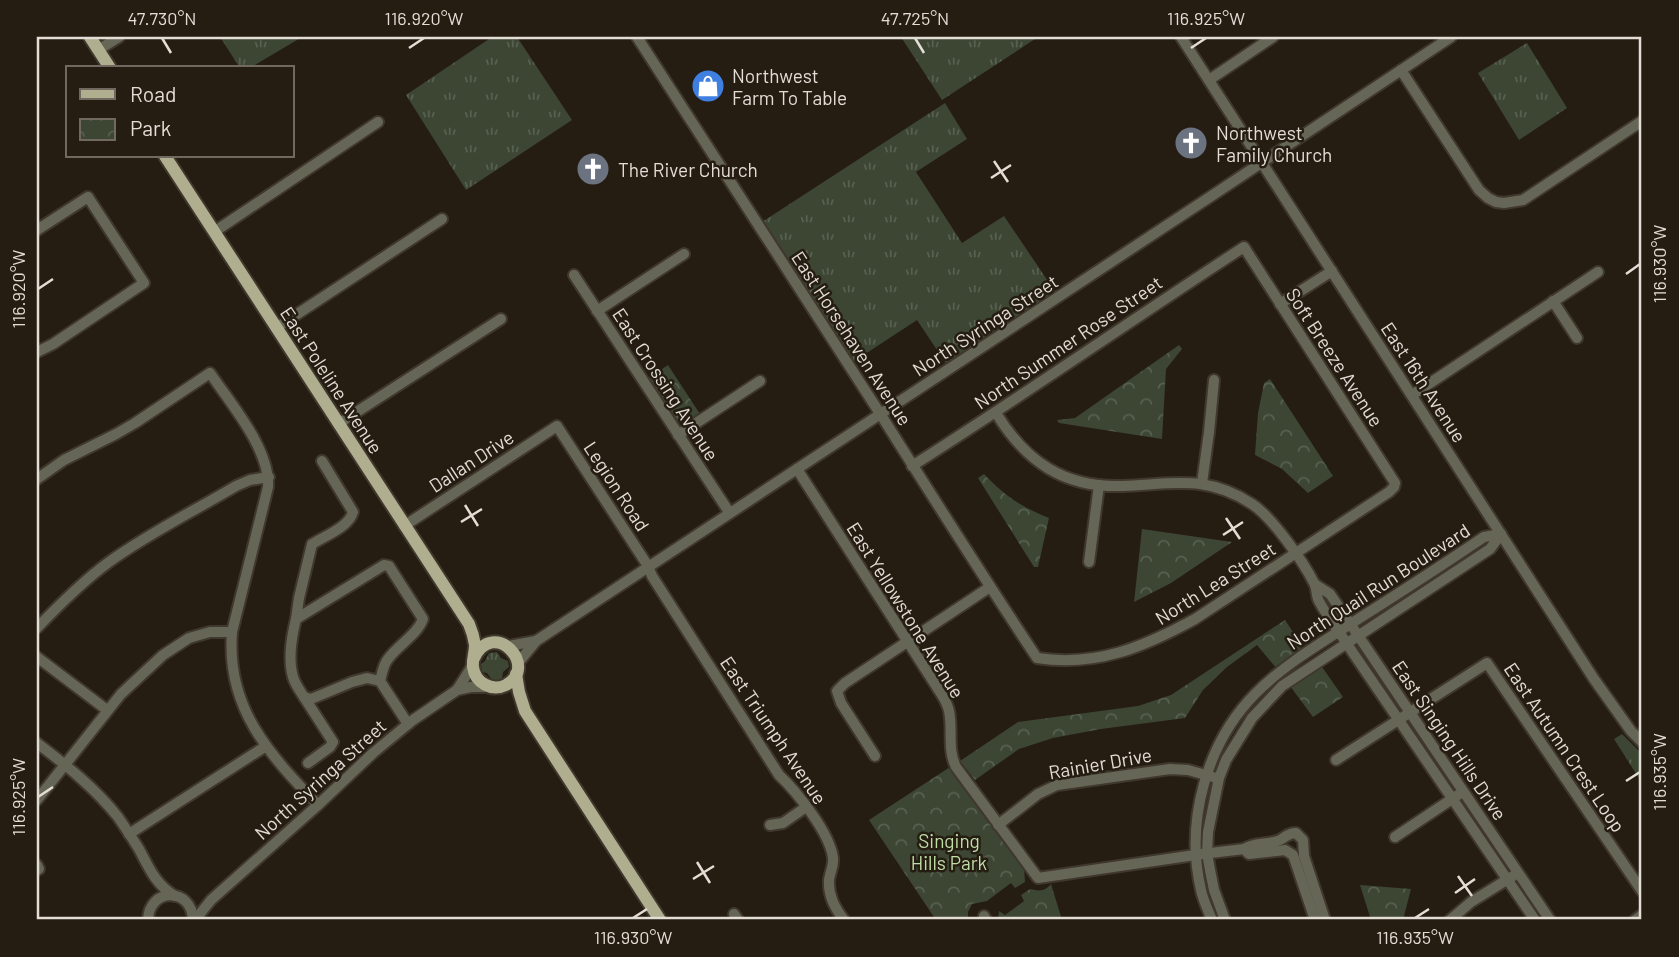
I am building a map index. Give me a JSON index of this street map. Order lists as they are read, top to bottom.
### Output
{
  "streets": {
    "main road": ["East Poleline Avenue"],
    "street": [
      "North Syringa Street",
      "East Horsehaven Avenue",
      "North Summer Rose Street",
      "Soft Breeze Avenue",
      "East 16th Avenue",
      "East Crossing Avenue",
      "Dallan Drive",
      "Legion Road",
      "North Lea Street",
      "North Quail Run Boulevard",
      "East Yellowstone Avenue",
      "East Triumph Avenue",
      "East Singing Hills Drive",
      "East Autumn Crest Loop",
      "Rainier Drive"
    ]
  },
  "crossings": [
    ["North Syringa Street", "East Horsehaven Avenue"],
    ["North Syringa Street", "East Poleline Avenue"],
    ["North Syringa Street", "East 16th Avenue"],
    ["North Syringa Street", "East Crossing Avenue"],
    ["North Syringa Street", "Legion Road"],
    ["North Syringa Street", "East Yellowstone Avenue"],
    ["North Syringa Street", "East Triumph Avenue"],
    ["East Horsehaven Avenue", "North Summer Rose Street"],
    ["East Horsehaven Avenue", "North Lea Street"],
    ["North Summer Rose Street", "Soft Breeze Avenue"],
    ["North Summer Rose Street", "East Singing Hills Drive"],
    ["Soft Breeze Avenue", "North Lea Street"],
    ["East Poleline Avenue", "Dallan Drive"],
    ["East 16th Avenue", "North Quail Run Boulevard"],
    ["Dallan Drive", "Legion Road"],
    ["Legion Road", "East Triumph Avenue"],
    ["North Lea Street", "East Singing Hills Drive"],
    ["North Quail Run Boulevard", "East Yellowstone Avenue"],
    ["North Quail Run Boulevard", "East Singing Hills Drive"],
    ["North Quail Run Boulevard", "Rainier Drive"],
    ["East Yellowstone Avenue", "Rainier Drive"],
    ["East Singing Hills Drive", "East Autumn Crest Loop"]
  ],
  "parks": ["Singing Hills Park"],
  "places": {
    "shop": ["Northwest Farm To Table"],
    "church": ["Northwest Family Church", "The River Church"]
  },
  "legend": ["Road", "Park"],
  "coordinates": [
    "47.730°N",
    "116.920°W",
    "47.725°N",
    "116.925°W",
    "116.930°W",
    "116.935°W"
  ]
}
